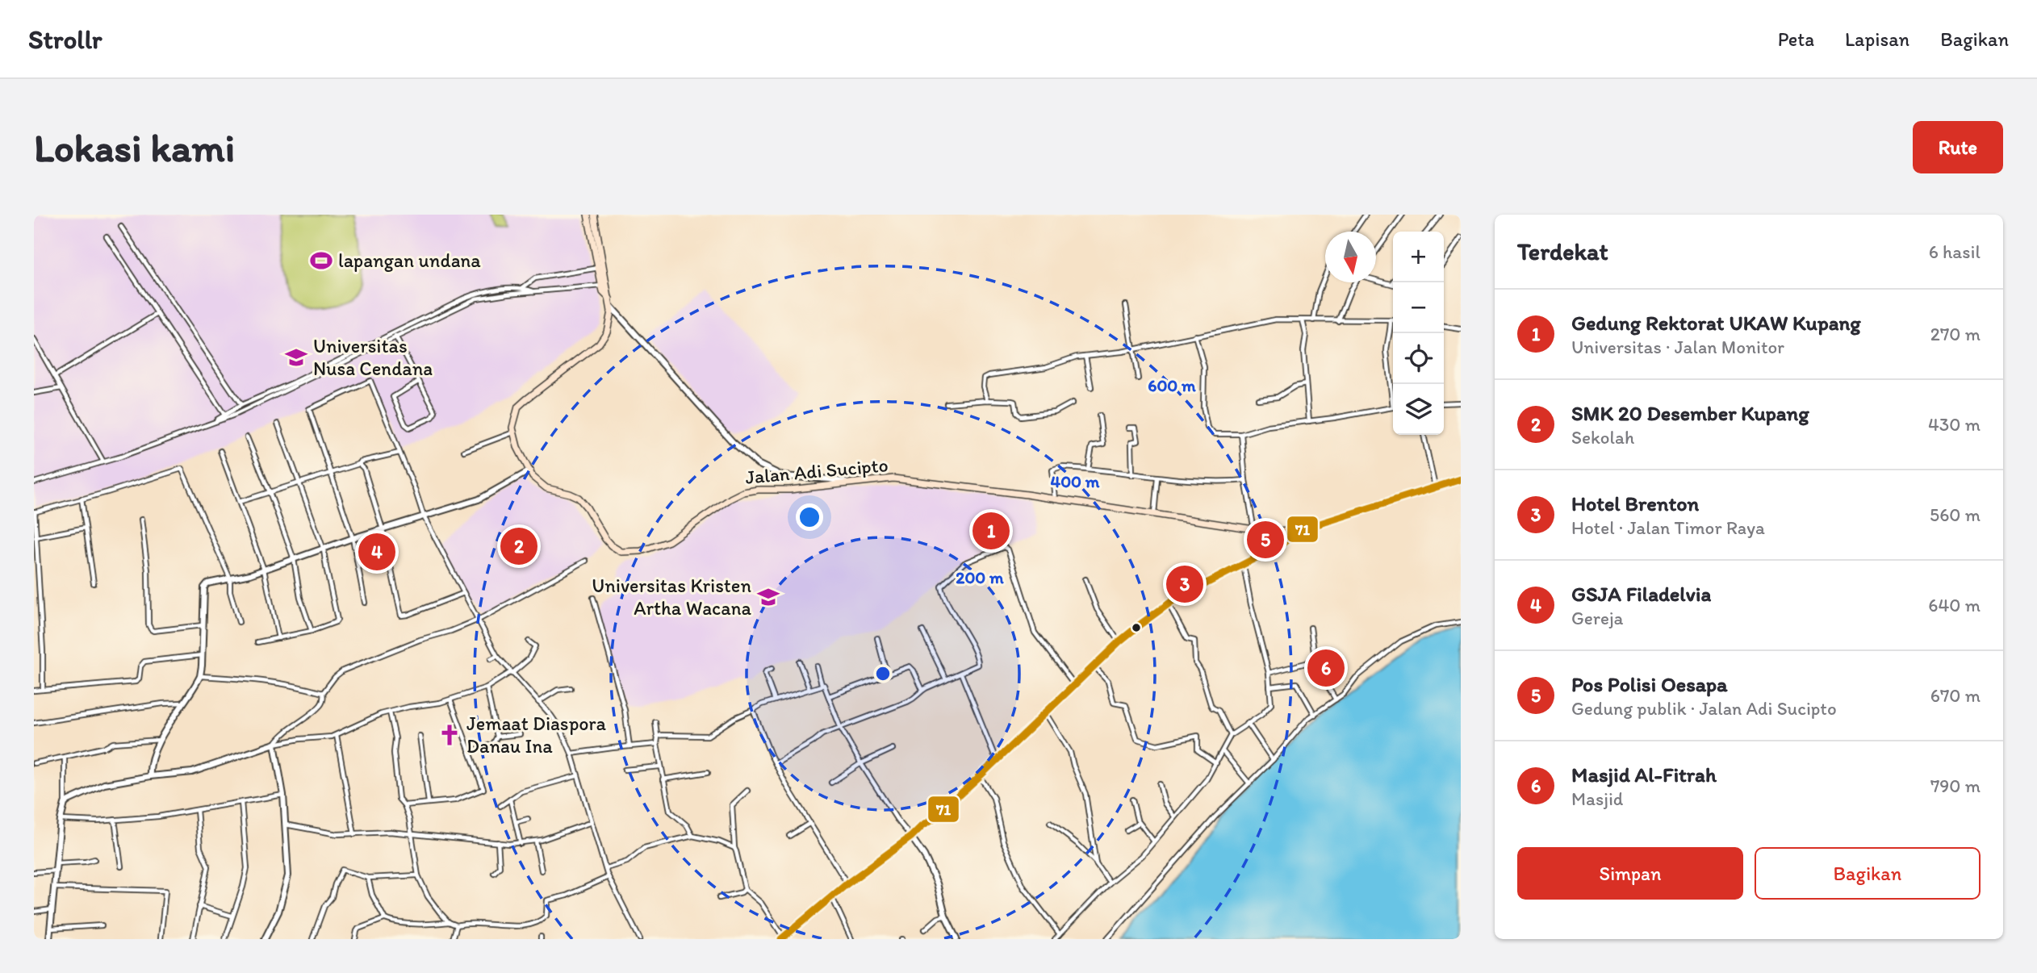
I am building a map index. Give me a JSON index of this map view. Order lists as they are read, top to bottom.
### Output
{
  "streets": {
    "main road": ["Jalan Adi Sucipto"]
  },
  "places": {
    "sports": ["lapangan undana"],
    "school or university": ["Universitas Nusa Cendana", "Universitas Kristen Artha Wacana"],
    "church": ["Jemaat Diaspora Danau Ina"]
  },
  "lines": ["transit line 71"],
  "north": "bottom",
  "page": {
    "header": "Strollr",
    "nav": ["Peta", "Lapisan", "Bagikan"],
    "buttons": [
      "Rute",
      ["Simpan", "Bagikan"]
    ],
    "title": "Lokasi kami",
    "heading": ["Terdekat", "6 hasil"],
    "map_buttons": ["+", "−"],
    "list": [
      {
        "mark": "1",
        "name": "Gedung Rektorat UKAW Kupang",
        "note": "Universitas · Jalan Monitor",
        "value": "270 m"
      },
      {
        "mark": "2",
        "name": "SMK 20 Desember Kupang",
        "note": "Sekolah",
        "value": "430 m"
      },
      {
        "mark": "3",
        "name": "Hotel Brenton",
        "note": "Hotel · Jalan Timor Raya",
        "value": "560 m"
      },
      {
        "mark": "4",
        "name": "GSJA Filadelvia",
        "note": "Gereja",
        "value": "640 m"
      },
      {
        "mark": "5",
        "name": "Pos Polisi Oesapa",
        "note": "Gedung publik · Jalan Adi Sucipto",
        "value": "670 m"
      },
      {
        "mark": "6",
        "name": "Masjid Al-Fitrah",
        "note": "Masjid",
        "value": "790 m"
      }
    ],
    "pins": [
      "1",
      "5",
      "2",
      "4",
      "3",
      "6"
    ]
  },
  "rings": ["600 m", "400 m", "200 m"]
}
